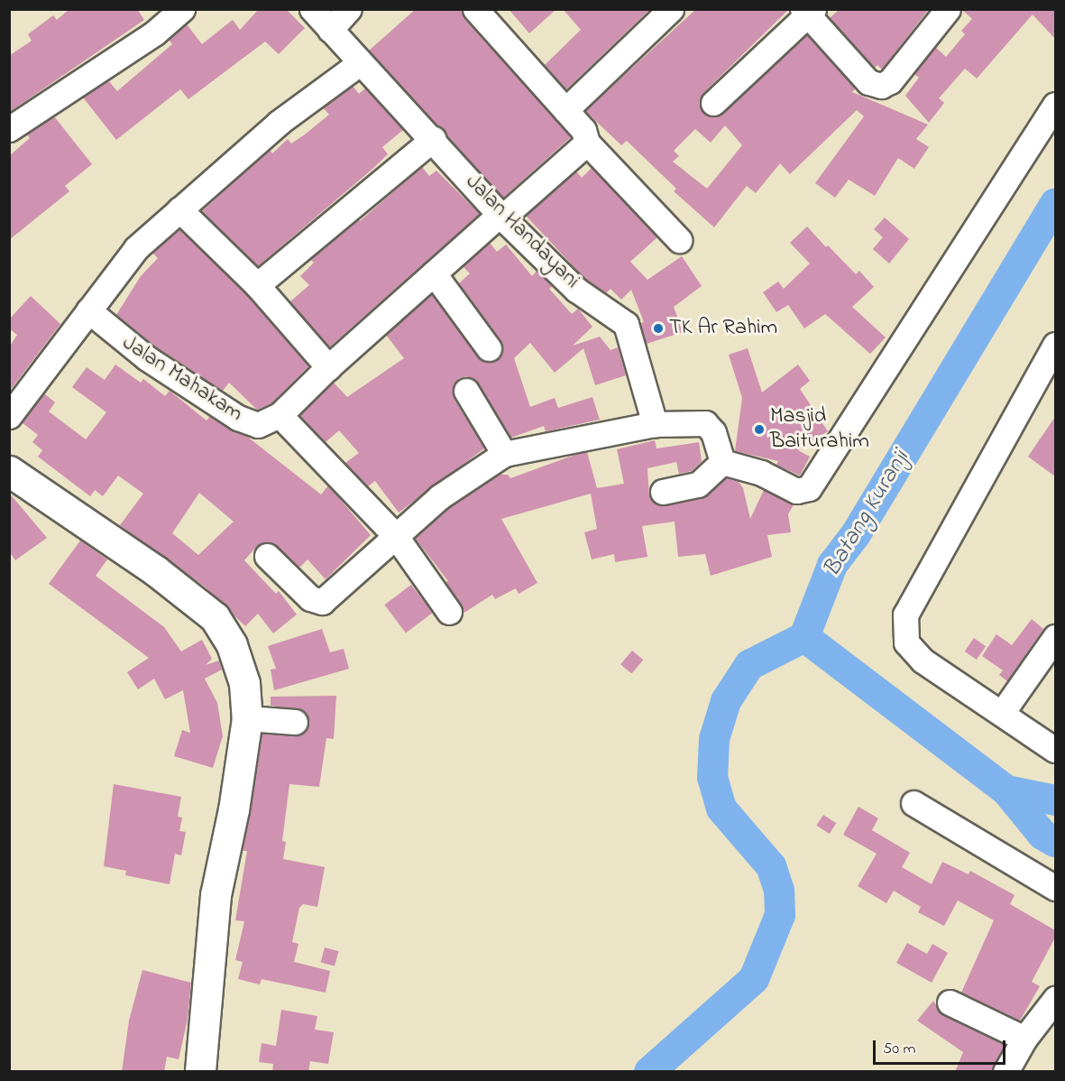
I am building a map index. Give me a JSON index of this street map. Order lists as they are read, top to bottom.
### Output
{
  "streets": {
    "street": ["Jalan Handayani", "Jalan Mahakam"]
  },
  "crossings": [
    ["Jalan Handayani", "Jalan Mahakam"]
  ],
  "water": ["Batang Kuranji"],
  "places": ["TK Ar Rahim", "Masjid Baiturahim"],
  "scale_bar": "50 m"
}
